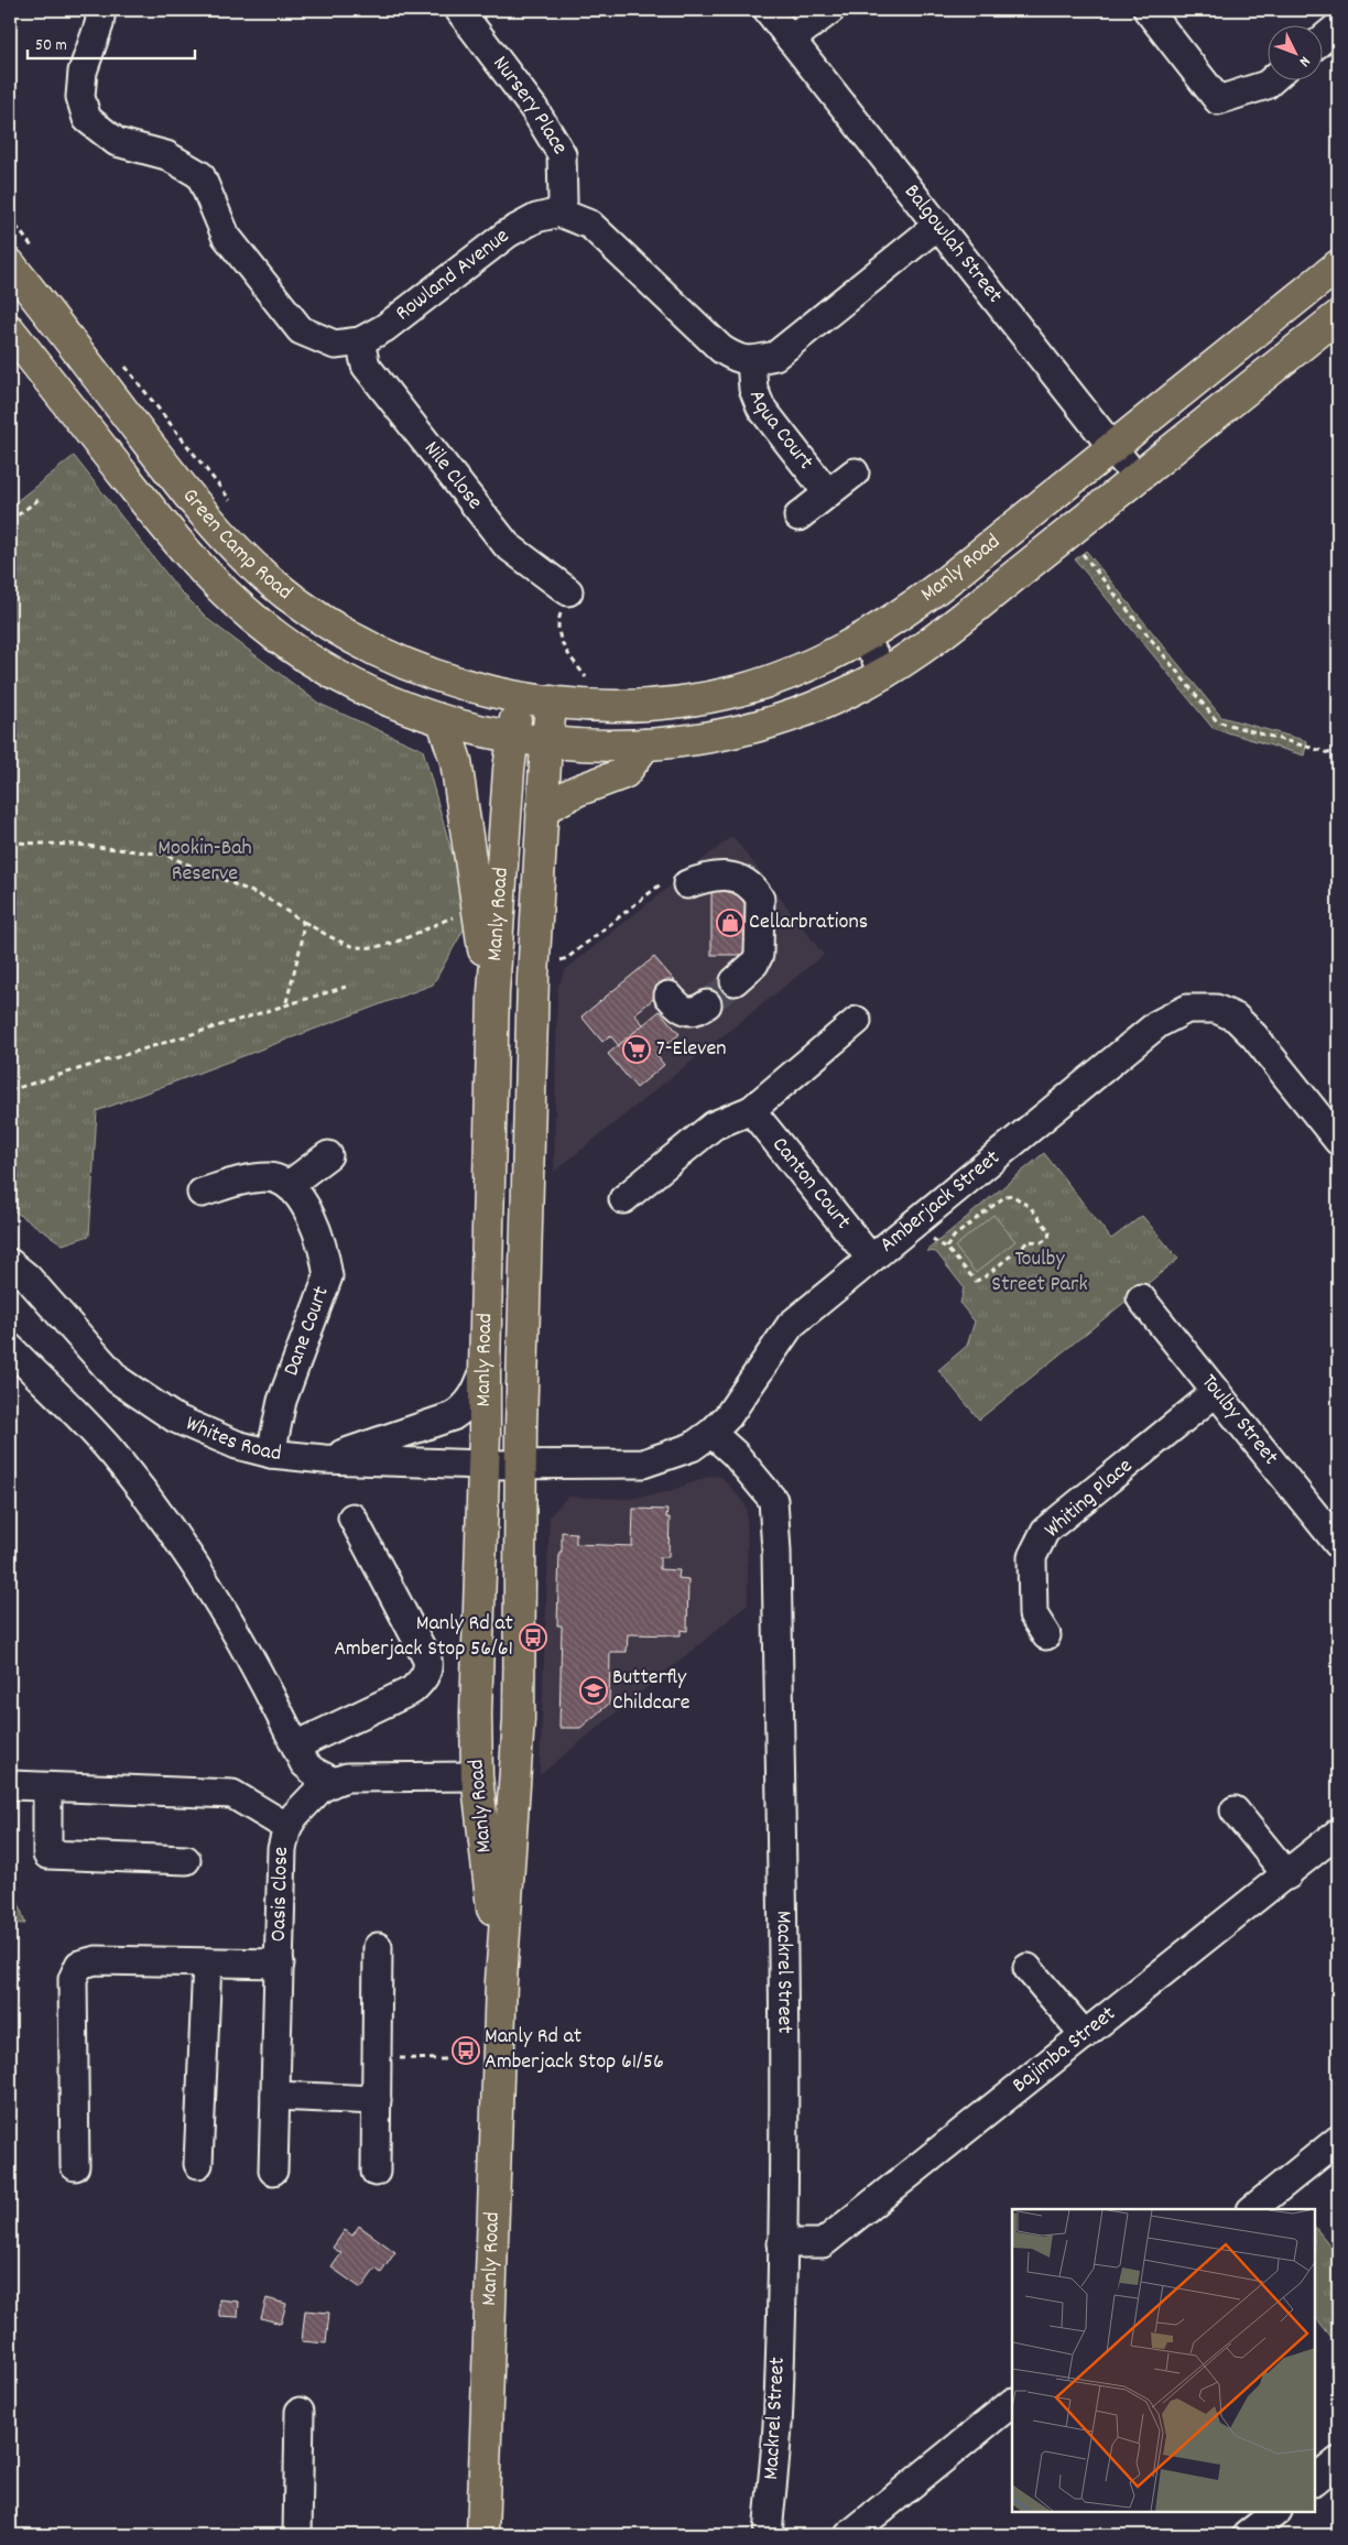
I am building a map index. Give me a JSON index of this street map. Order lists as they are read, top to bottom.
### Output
{
  "streets": {
    "main road": ["Green Camp Road", "Manly Road"],
    "street": [
      "Nursery Place",
      "Balgowlah Street",
      "Rowland Avenue",
      "Aqua Court",
      "Nile Close",
      "Canton Court",
      "Amberjack Street",
      "Dane Court",
      "Toulby Street",
      "Whites Road",
      "Whiting Place",
      "Oasis Close",
      "Mackrel Street",
      "Bajimba Street"
    ]
  },
  "crossings": [
    ["Nursery Place", "Rowland Avenue"],
    ["Balgowlah Street", "Manly Road"],
    ["Rowland Avenue", "Nile Close"],
    ["Green Camp Road", "Manly Road"],
    ["Manly Road", "Amberjack Street"],
    ["Manly Road", "Whites Road"],
    ["Manly Road", "Oasis Close"],
    ["Canton Court", "Amberjack Street"],
    ["Amberjack Street", "Whites Road"],
    ["Amberjack Street", "Mackrel Street"],
    ["Dane Court", "Whites Road"],
    ["Toulby Street", "Whiting Place"],
    ["Mackrel Street", "Bajimba Street"]
  ],
  "parks": ["Mookin-Bah Reserve", "Toulby Street Park"],
  "places": {
    "shop": ["Cellarbrations"],
    "supermarket": ["7-Eleven"],
    "bus stop": ["Manly Rd at Amberjack Stop 56/61", "Manly Rd at Amberjack Stop 61/56"],
    "school or university": ["Butterfly Childcare"]
  },
  "scale_bar": "50 m",
  "north": "bottom right"
}
